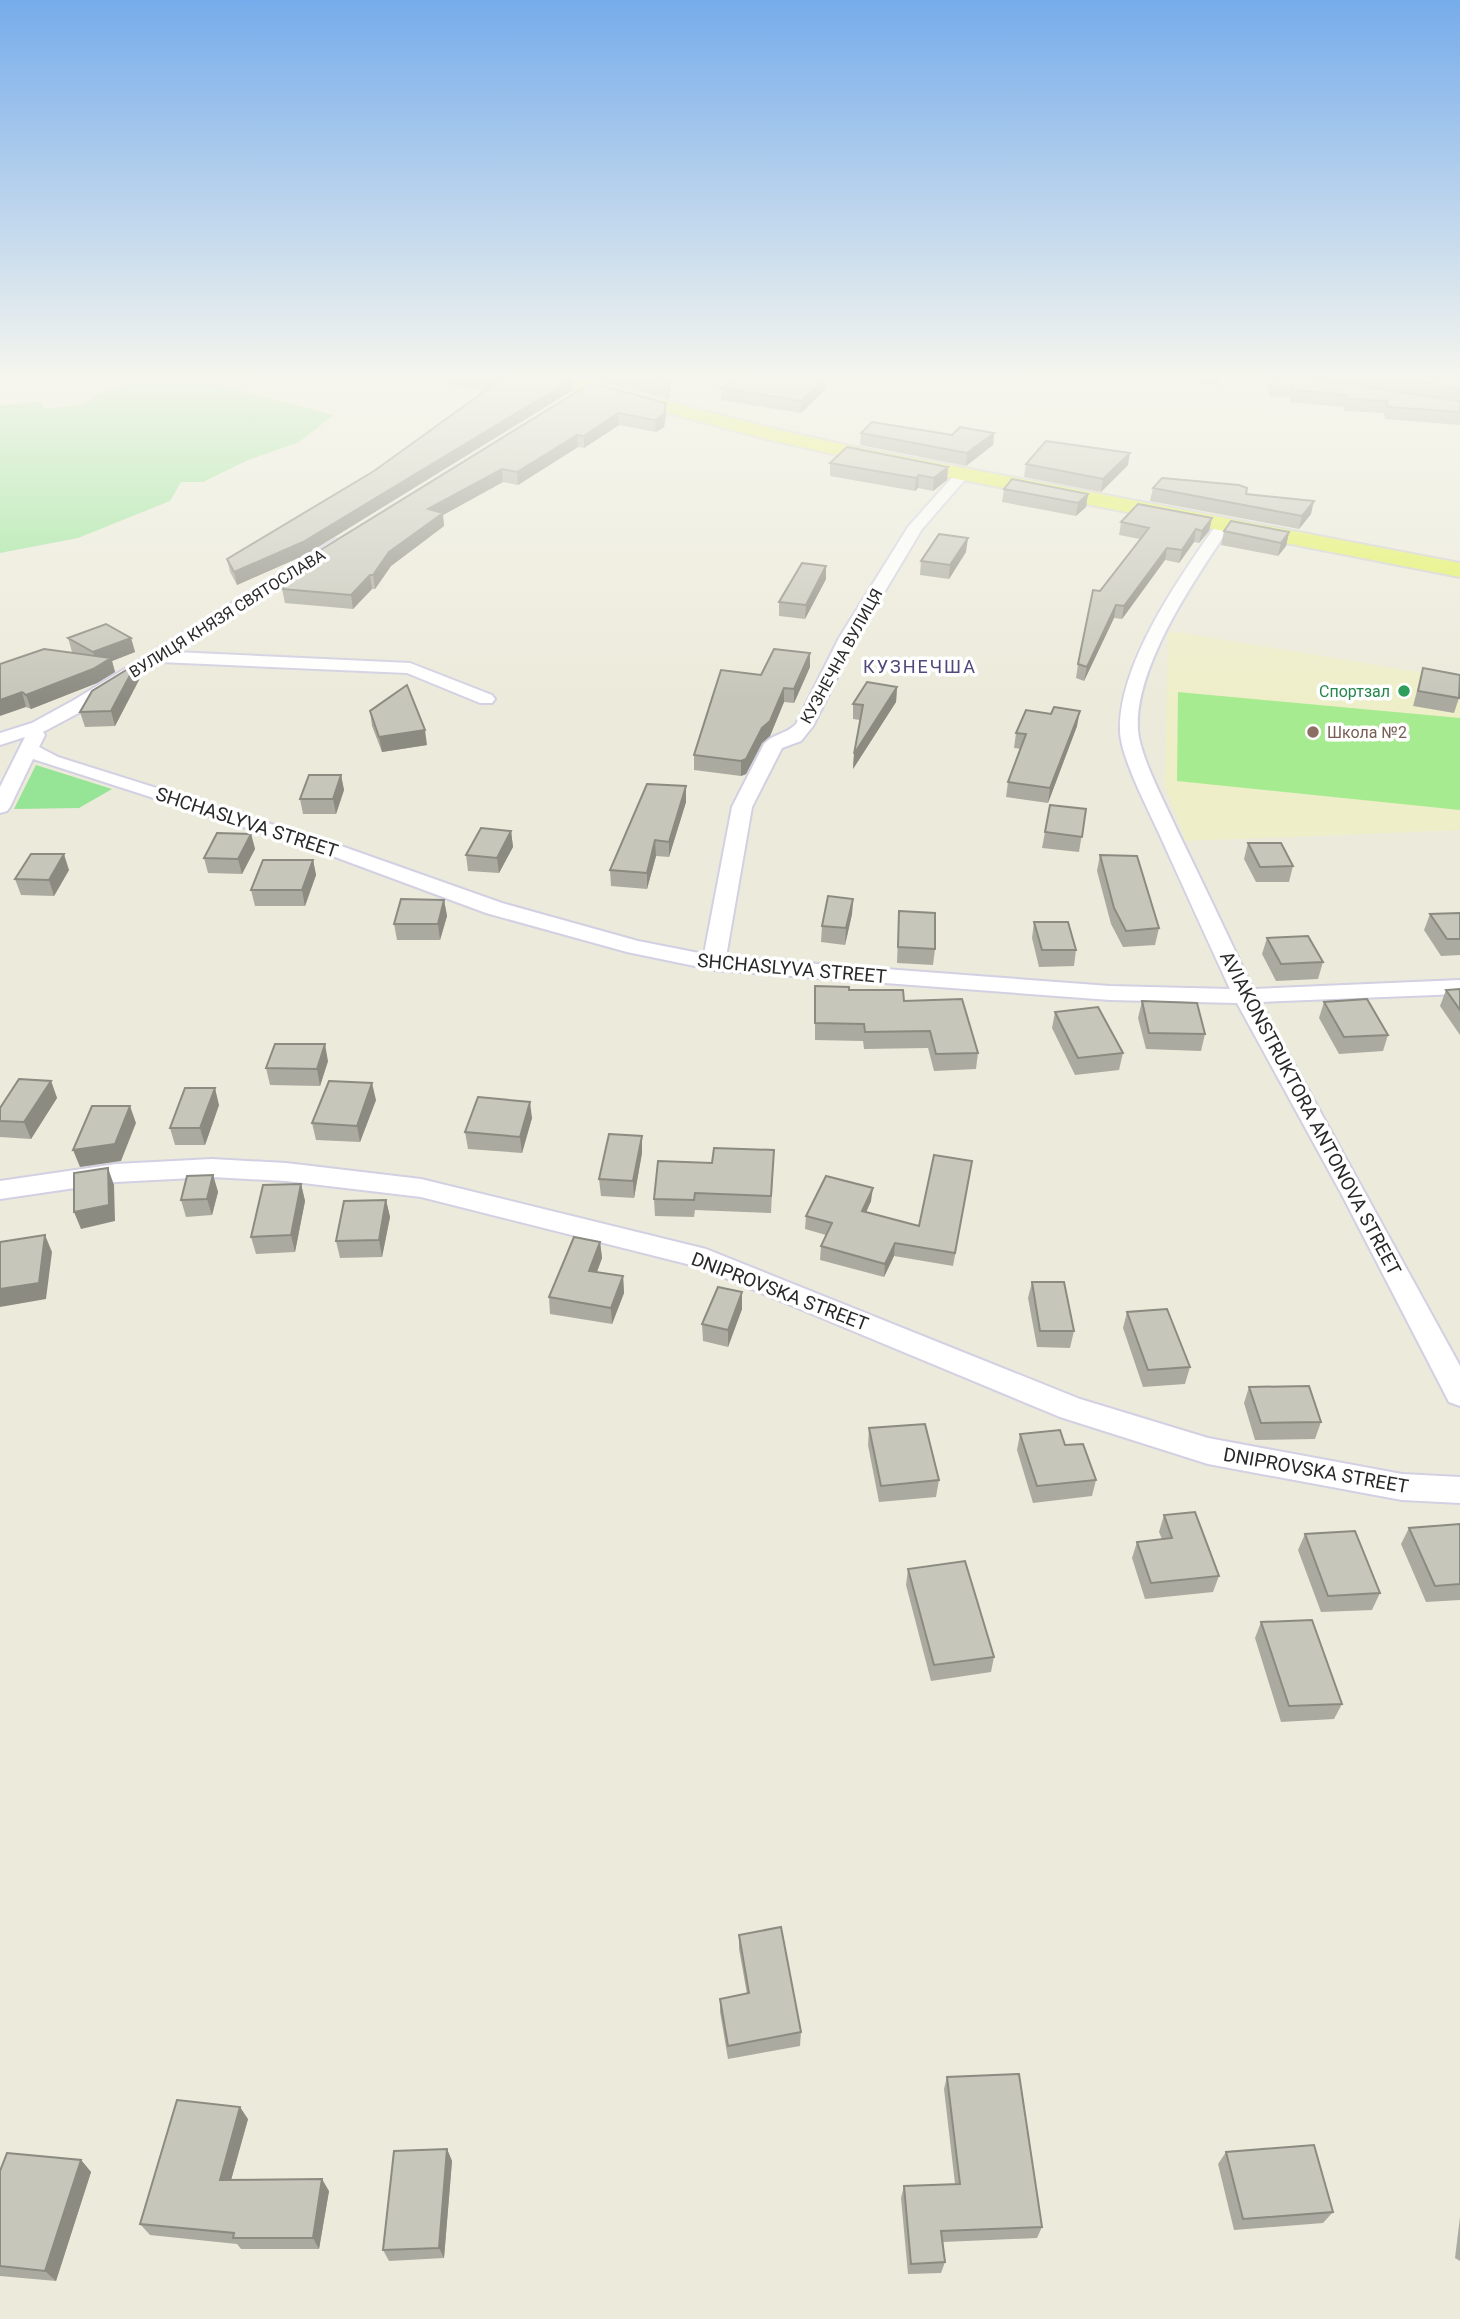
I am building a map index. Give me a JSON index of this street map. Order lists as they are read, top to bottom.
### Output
{
  "streets": {
    "street": [
      "ВУЛИЦЯ КНЯЗЯ СВЯТОСЛАВА",
      "КУЗНЕЧНА ВУЛИЦЯ",
      "SHCHASLYVA STREET",
      "AVIAKONSTRUKTORA ANTONOVA STREET",
      "DNIPROVSKA STREET"
    ]
  },
  "crossings": [
    ["КУЗНЕЧНА ВУЛИЦЯ", "SHCHASLYVA STREET"],
    ["SHCHASLYVA STREET", "AVIAKONSTRUKTORA ANTONOVA STREET"]
  ],
  "districts": ["КУЗНЕЧША"],
  "places": ["Спортзал", "Школа №2"]
}
